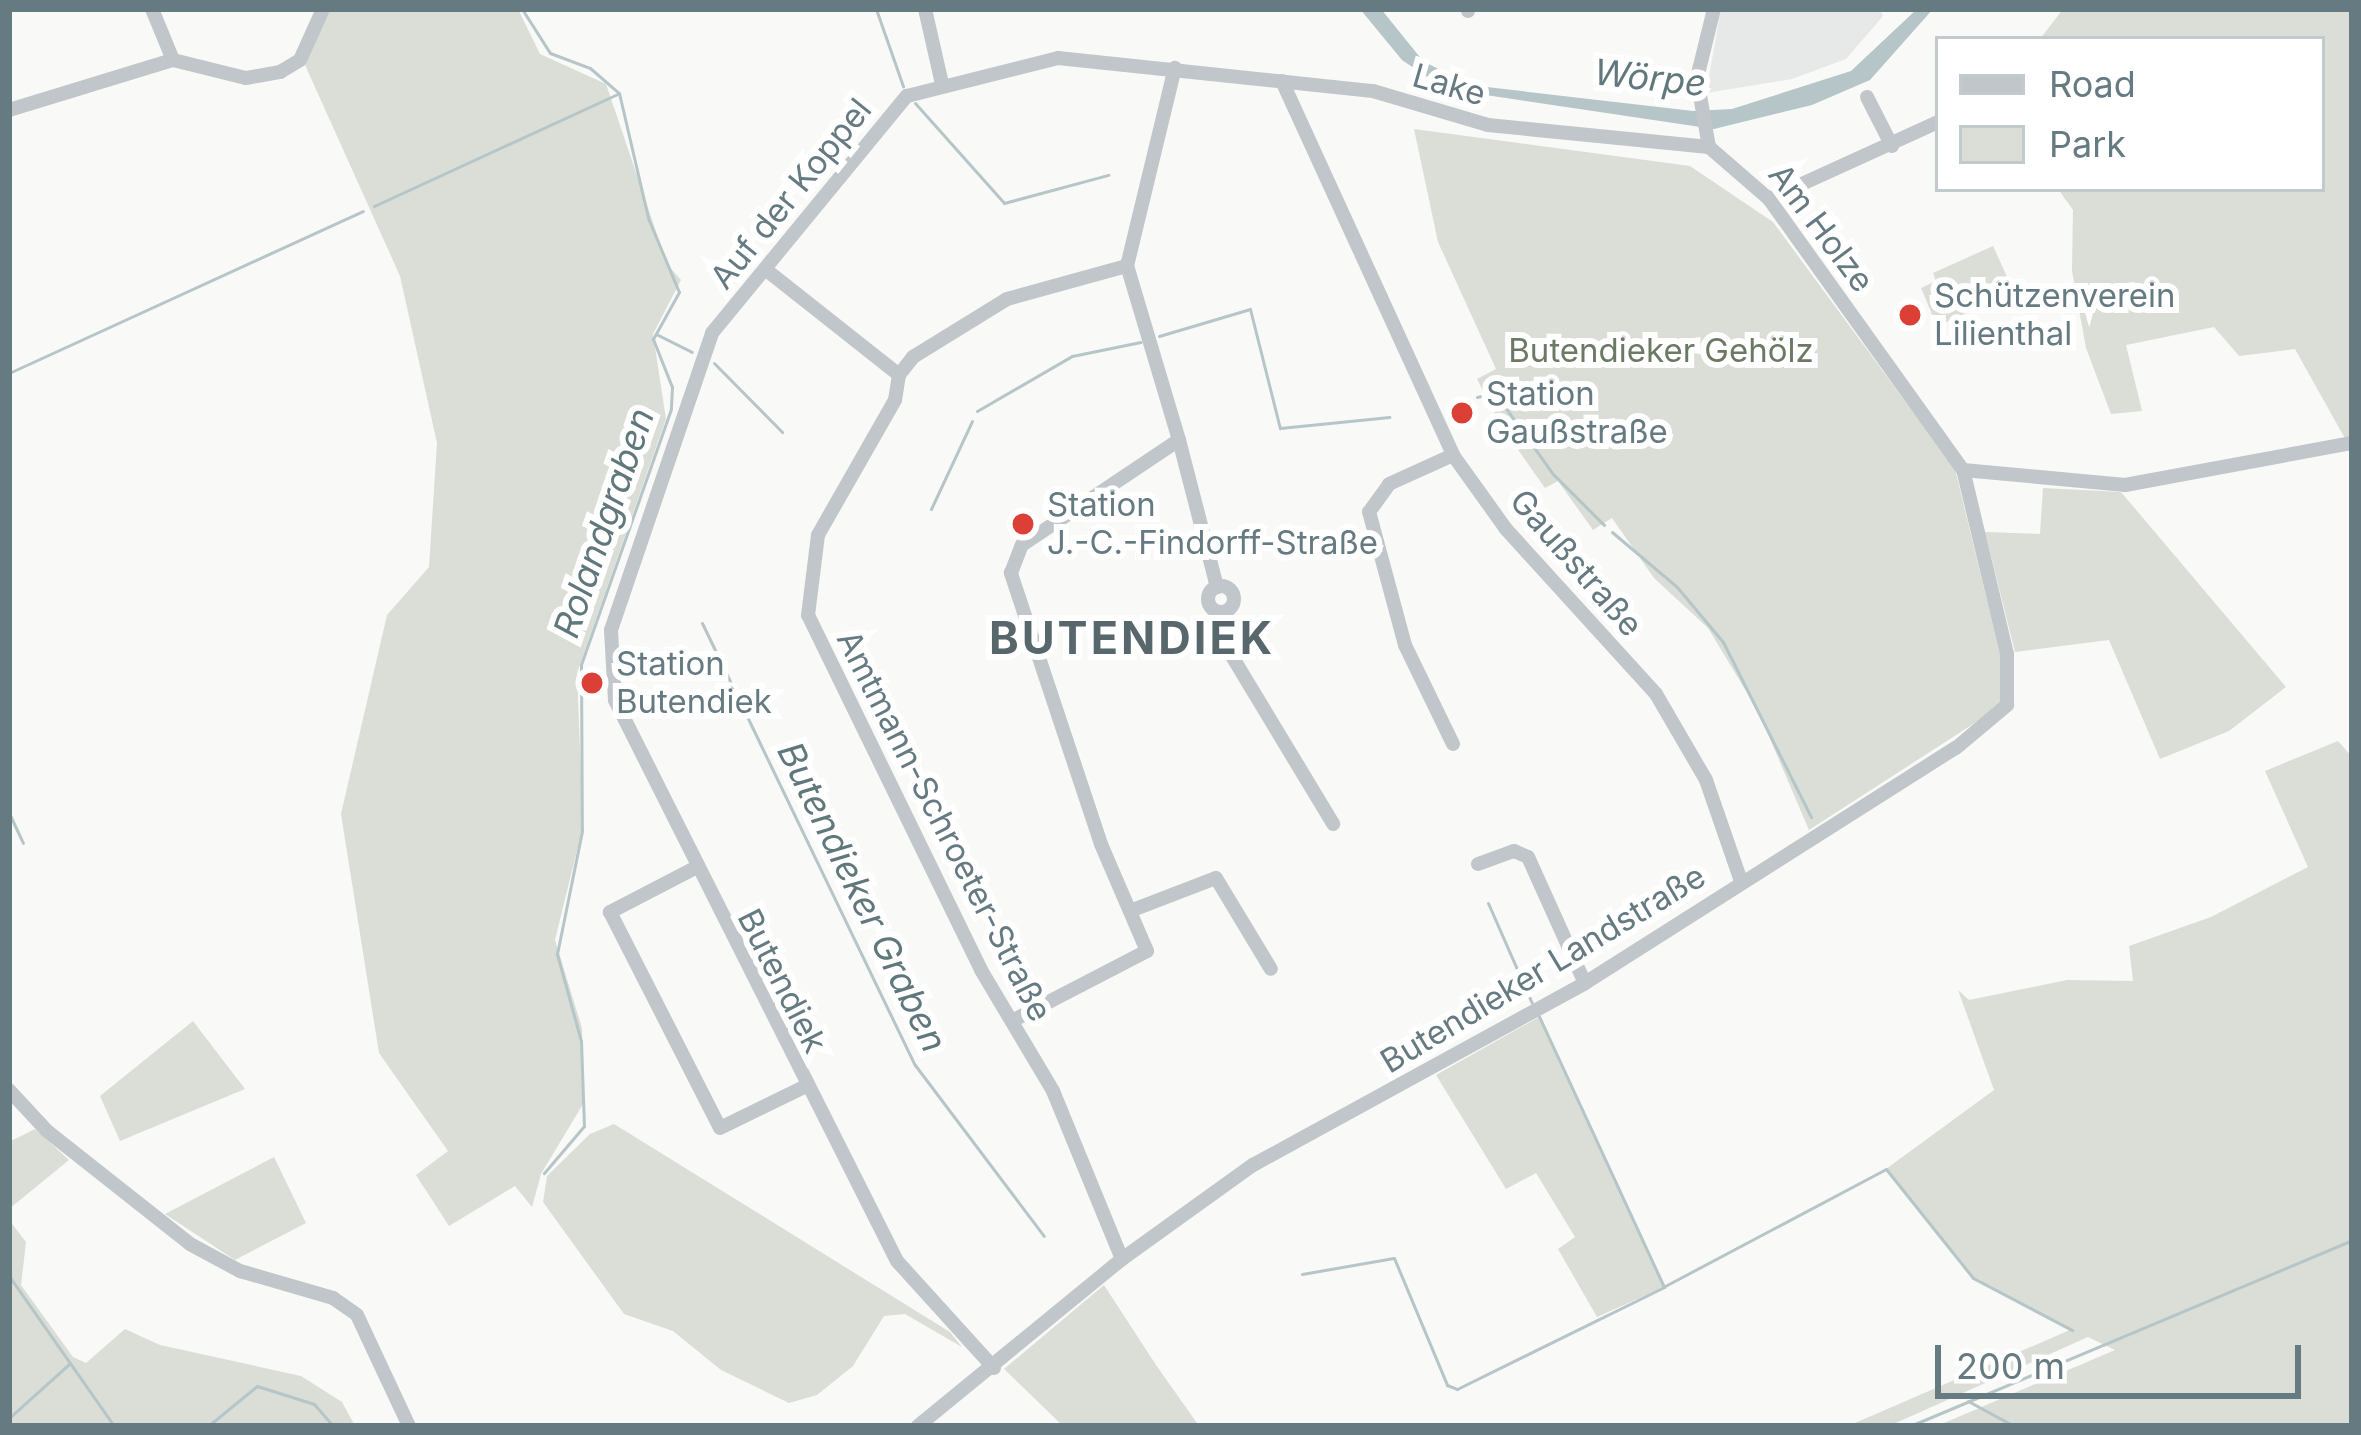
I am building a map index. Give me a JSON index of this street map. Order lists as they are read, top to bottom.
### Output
{
  "streets": {
    "street": [
      "Lake",
      "Auf der Koppel",
      "Am Holze",
      "Gaußstraße",
      "Amtmann-Schroeter-Straße",
      "Butendieker Landstraße",
      "Butendiek"
    ]
  },
  "crossings": [
    ["Lake", "Auf der Koppel"],
    ["Lake", "Am Holze"],
    ["Lake", "Gaußstraße"],
    ["Auf der Koppel", "Butendiek"],
    ["Am Holze", "Butendieker Landstraße"],
    ["Gaußstraße", "Butendieker Landstraße"],
    ["Amtmann-Schroeter-Straße", "Butendieker Landstraße"],
    ["Butendieker Landstraße", "Butendiek"]
  ],
  "districts": ["BUTENDIEK"],
  "water": ["Wörpe", "Rolandgraben", "Butendieker Graben"],
  "parks": ["Butendieker Gehölz"],
  "places": [
    "Schützenverein Lilienthal",
    "Station Gaußstraße",
    "Station J.-C.-Findorff-Straße",
    "Station Butendiek"
  ],
  "legend": ["Road", "Park"],
  "scale_bar": "200 m"
}
